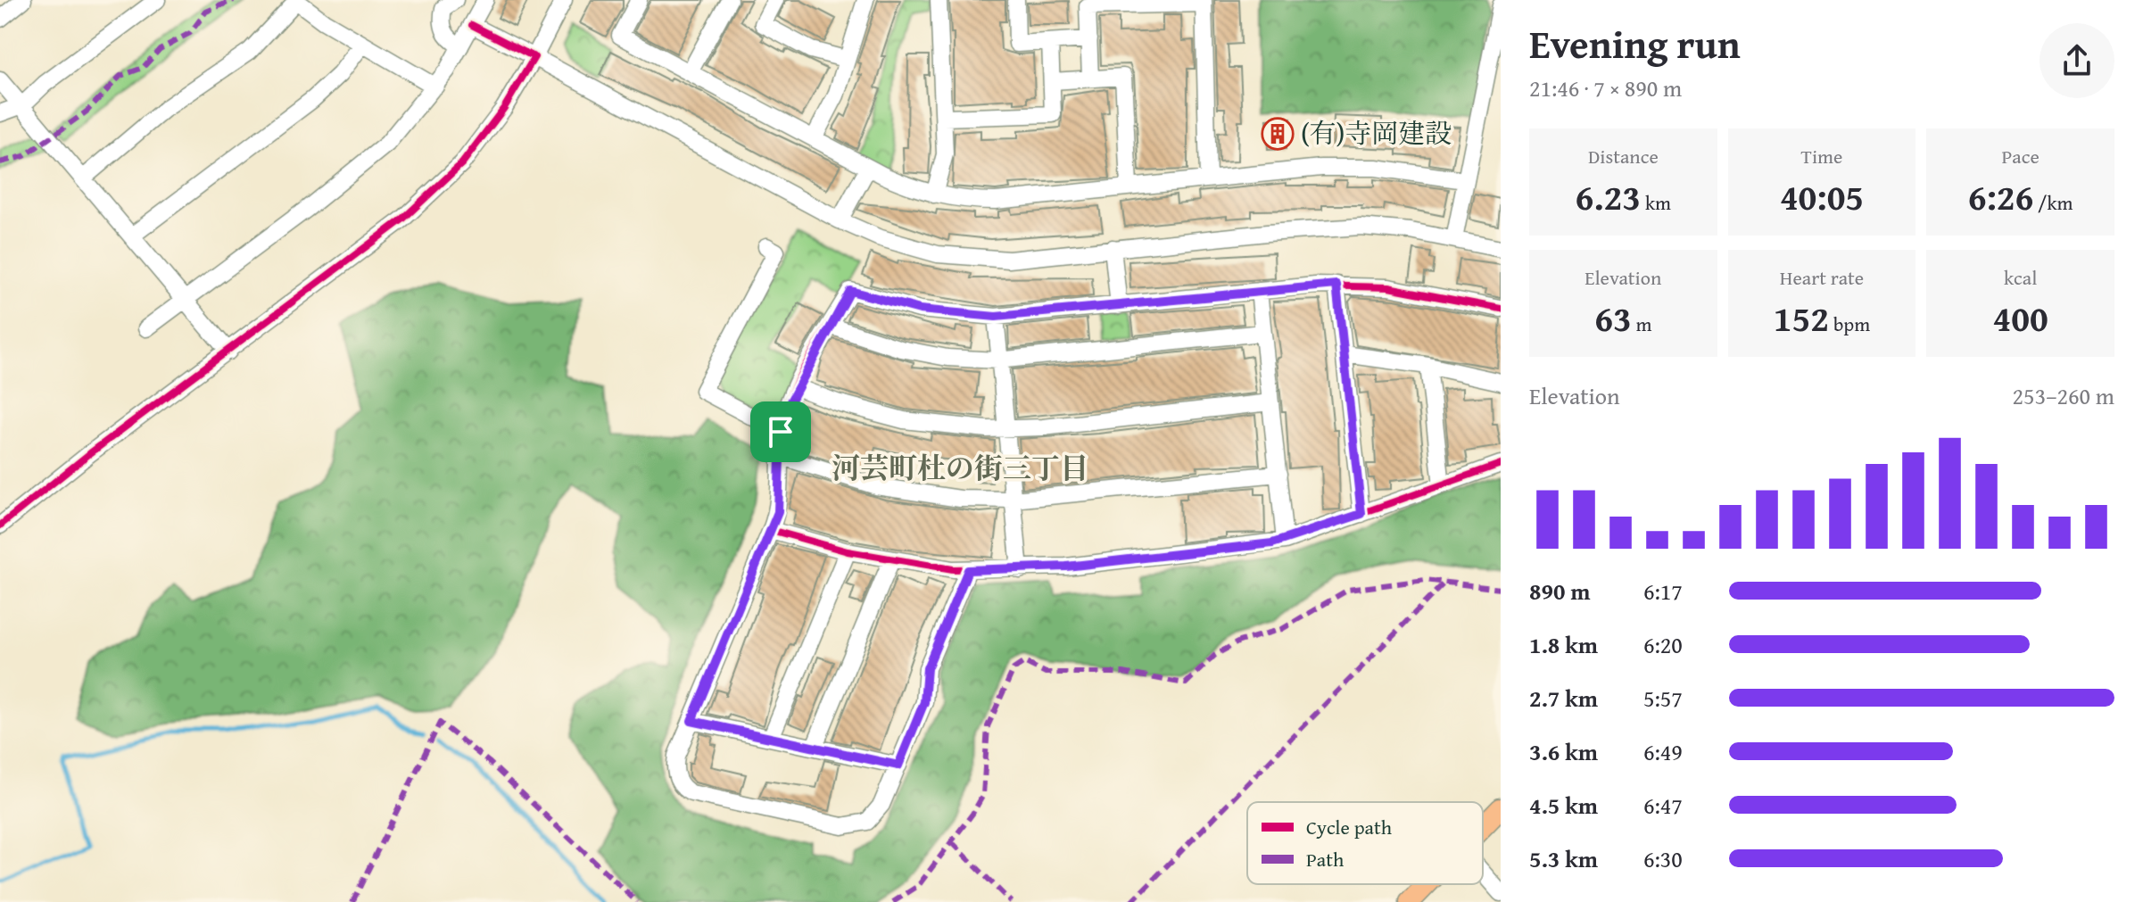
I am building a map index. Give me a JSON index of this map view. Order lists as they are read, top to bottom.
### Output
{
  "districts": ["河芸町杜の街三丁目"],
  "places": {
    "building": ["(有)寺岡建設"]
  },
  "legend": ["Cycle path", "Path"],
  "page": {
    "heading": ["Evening run", "21:46 · 7 × 890 m"],
    "stats": [
      ["Distance", "6.23 km"],
      ["Time", "40:05"],
      ["Pace", "6:26 /km"],
      ["Elevation", "63 m"],
      ["Heart rate", "152 bpm"],
      ["kcal", "400"]
    ],
    "chart": ["Elevation", "253–260 m"],
    "list": [
      {
        "name": "890 m",
        "note": "6:17"
      },
      {
        "name": "1.8 km",
        "note": "6:20"
      },
      {
        "name": "2.7 km",
        "note": "5:57"
      },
      {
        "name": "3.6 km",
        "note": "6:49"
      },
      {
        "name": "4.5 km",
        "note": "6:47"
      },
      {
        "name": "5.3 km",
        "note": "6:30"
      }
    ]
  }
}
